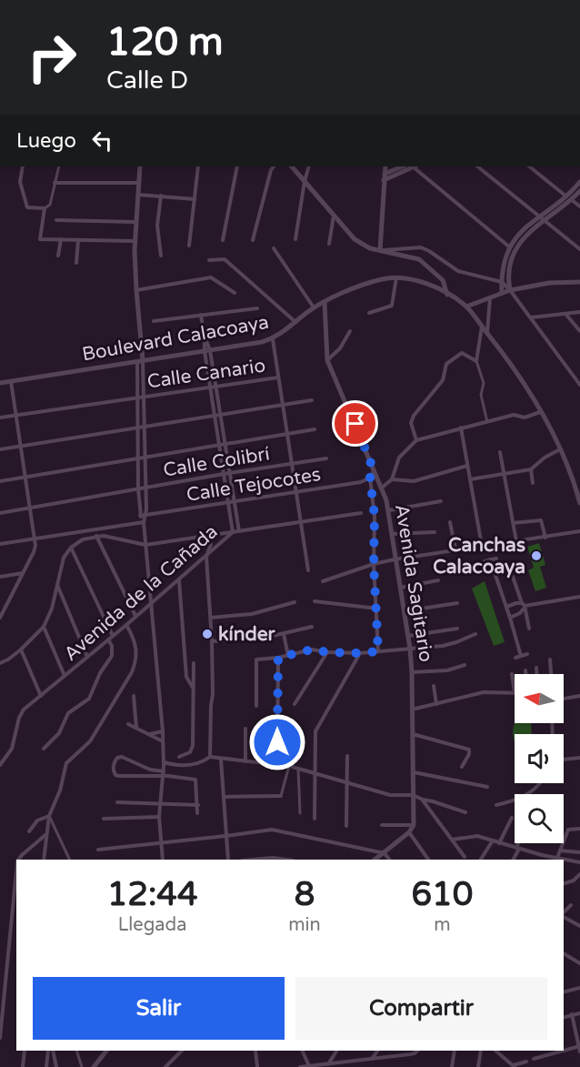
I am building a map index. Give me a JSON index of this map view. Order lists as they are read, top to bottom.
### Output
{
  "streets": {
    "street": [
      "Boulevard Calacoaya",
      "Calle Canario",
      "Calle Colibrí",
      "Calle Tejocotes",
      "Avenida Sagitario",
      "Avenida de la Cañada"
    ]
  },
  "crossings": [
    ["Boulevard Calacoaya", "Avenida Sagitario"],
    ["Boulevard Calacoaya", "Avenida de la Cañada"],
    ["Calle Canario", "Avenida de la Cañada"],
    ["Calle Colibrí", "Avenida de la Cañada"],
    ["Calle Tejocotes", "Avenida de la Cañada"]
  ],
  "places": ["Canchas Calacoaya", "kínder"],
  "north": "left",
  "page": {
    "turn": ["120 m", "Calle D"],
    "then": "Luego",
    "eta": [
      "12:44",
      "Llegada",
      "8",
      "min",
      "610",
      "m"
    ],
    "buttons": ["Salir", "Compartir"]
  }
}
